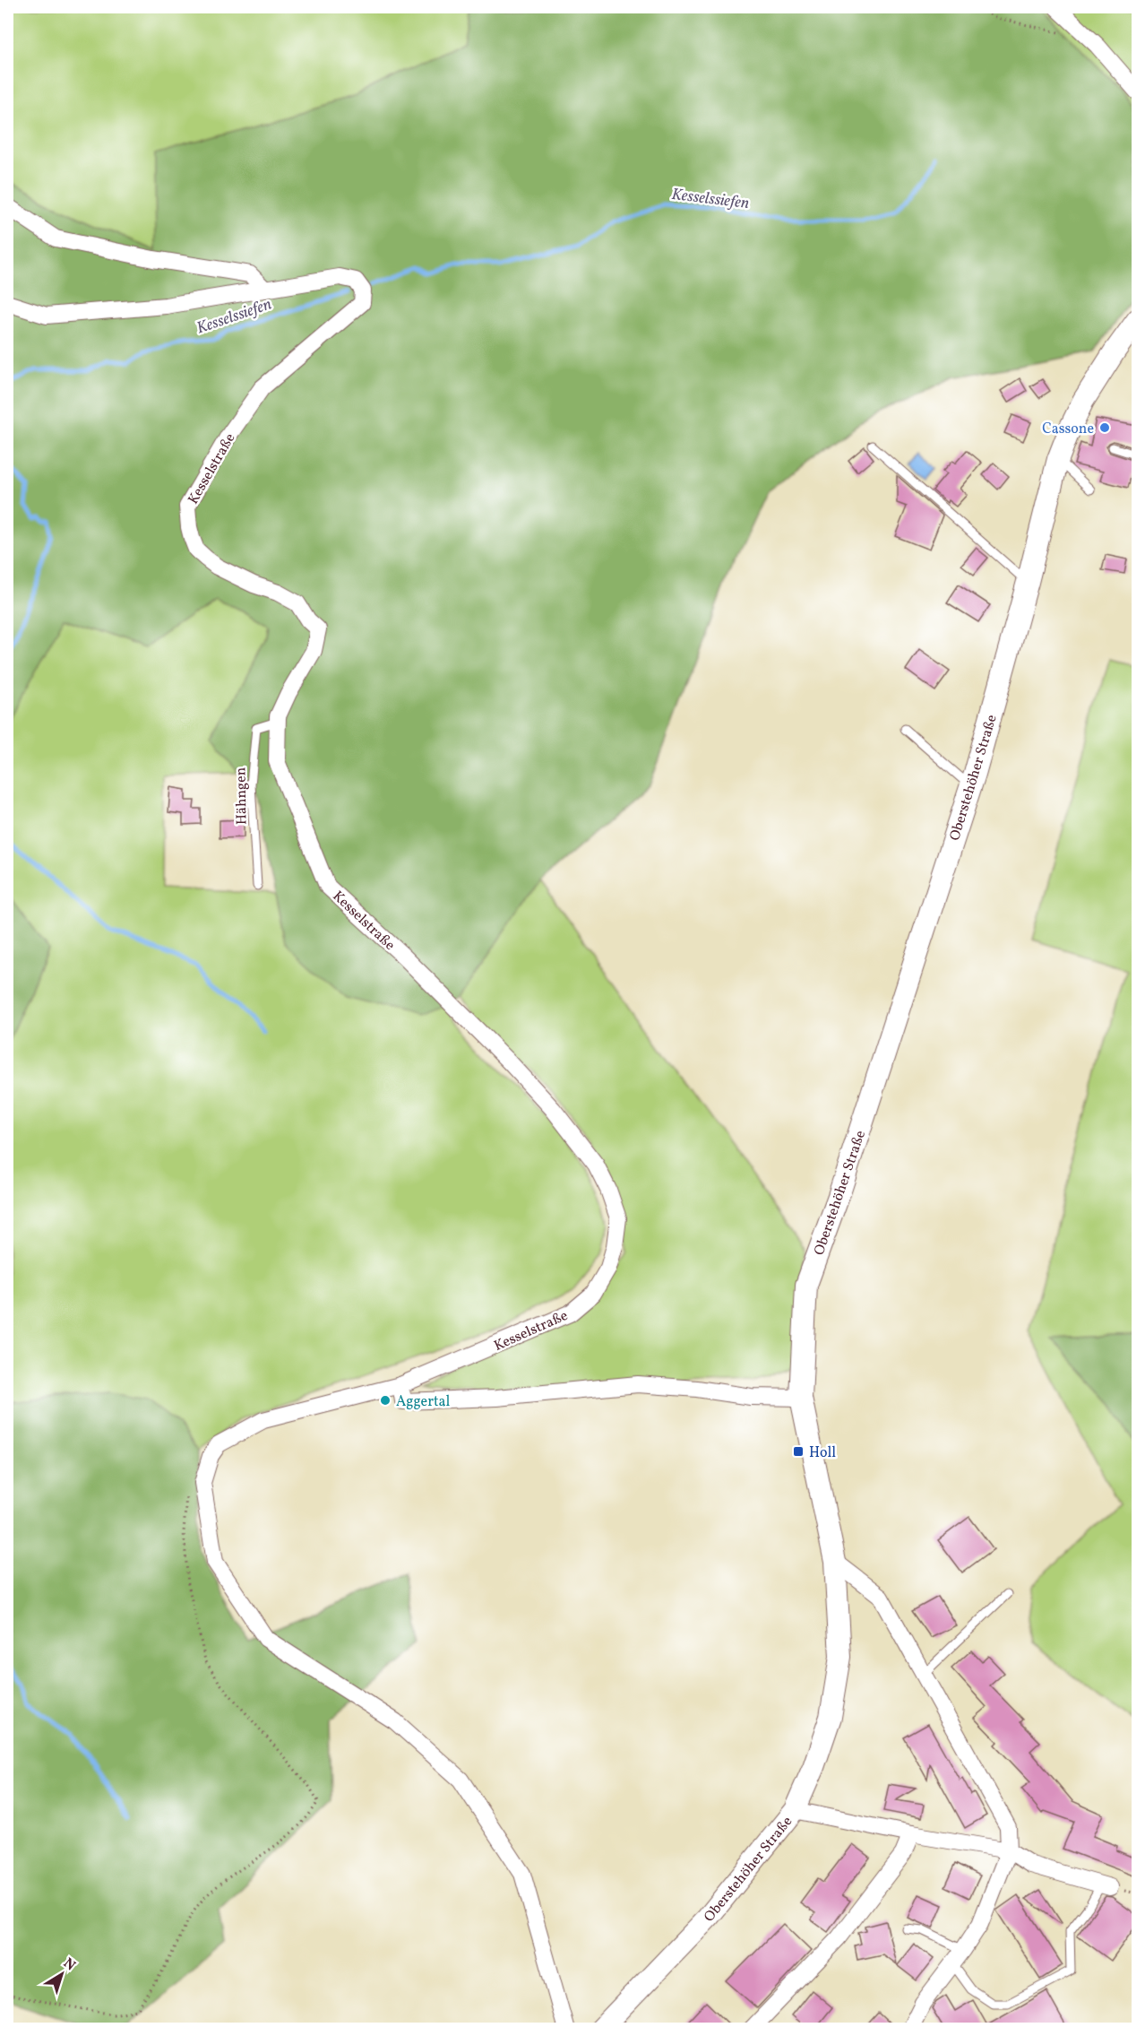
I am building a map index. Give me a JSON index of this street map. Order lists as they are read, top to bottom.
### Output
{
  "streets": {
    "street": ["Kesselstraße", "Oberstehöher Straße"],
    "lane": ["Hähngen"]
  },
  "crossings": [
    ["Kesselstraße", "Hähngen"]
  ],
  "water": ["Kesselssiefen"],
  "places": {
    "other": ["Cassone", "Aggertal"],
    "transit": ["Holl"]
  },
  "north": "top right"
}
